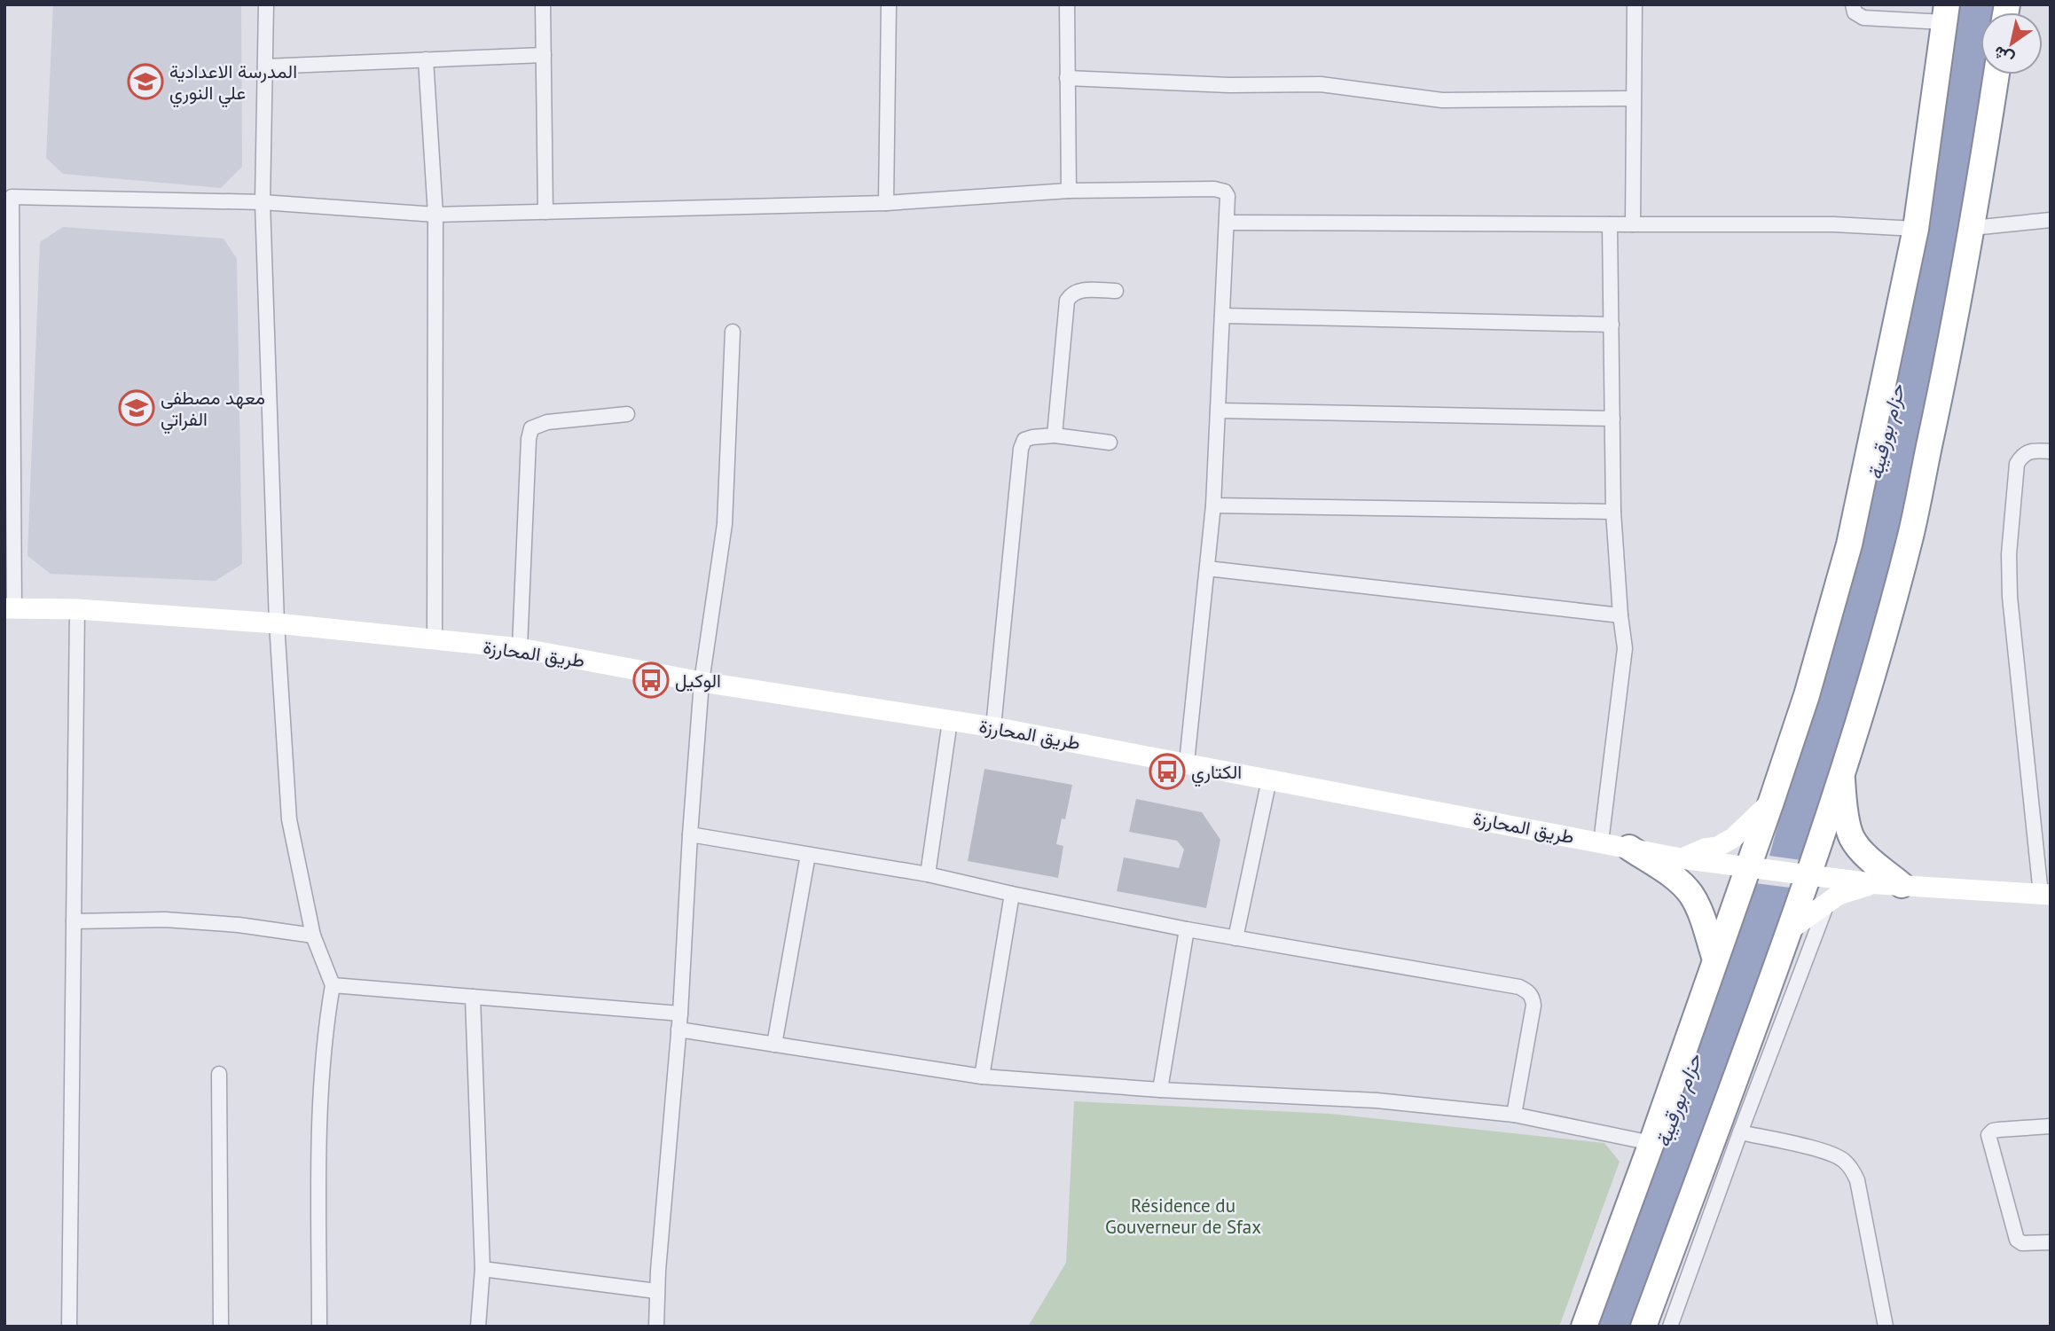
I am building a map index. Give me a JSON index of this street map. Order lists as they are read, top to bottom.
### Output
{
  "streets": {
    "main road": ["طريق المحارزة"]
  },
  "water": ["حزام بورقيبة"],
  "parks": ["Résidence du Gouverneur de Sfax"],
  "places": {
    "school or university": ["المدرسة الاعدادية علي النوري", "معهد مصطفى الفراتي"],
    "bus stop": ["الوكيل", "الكتاري"]
  },
  "north": "bottom left"
}
